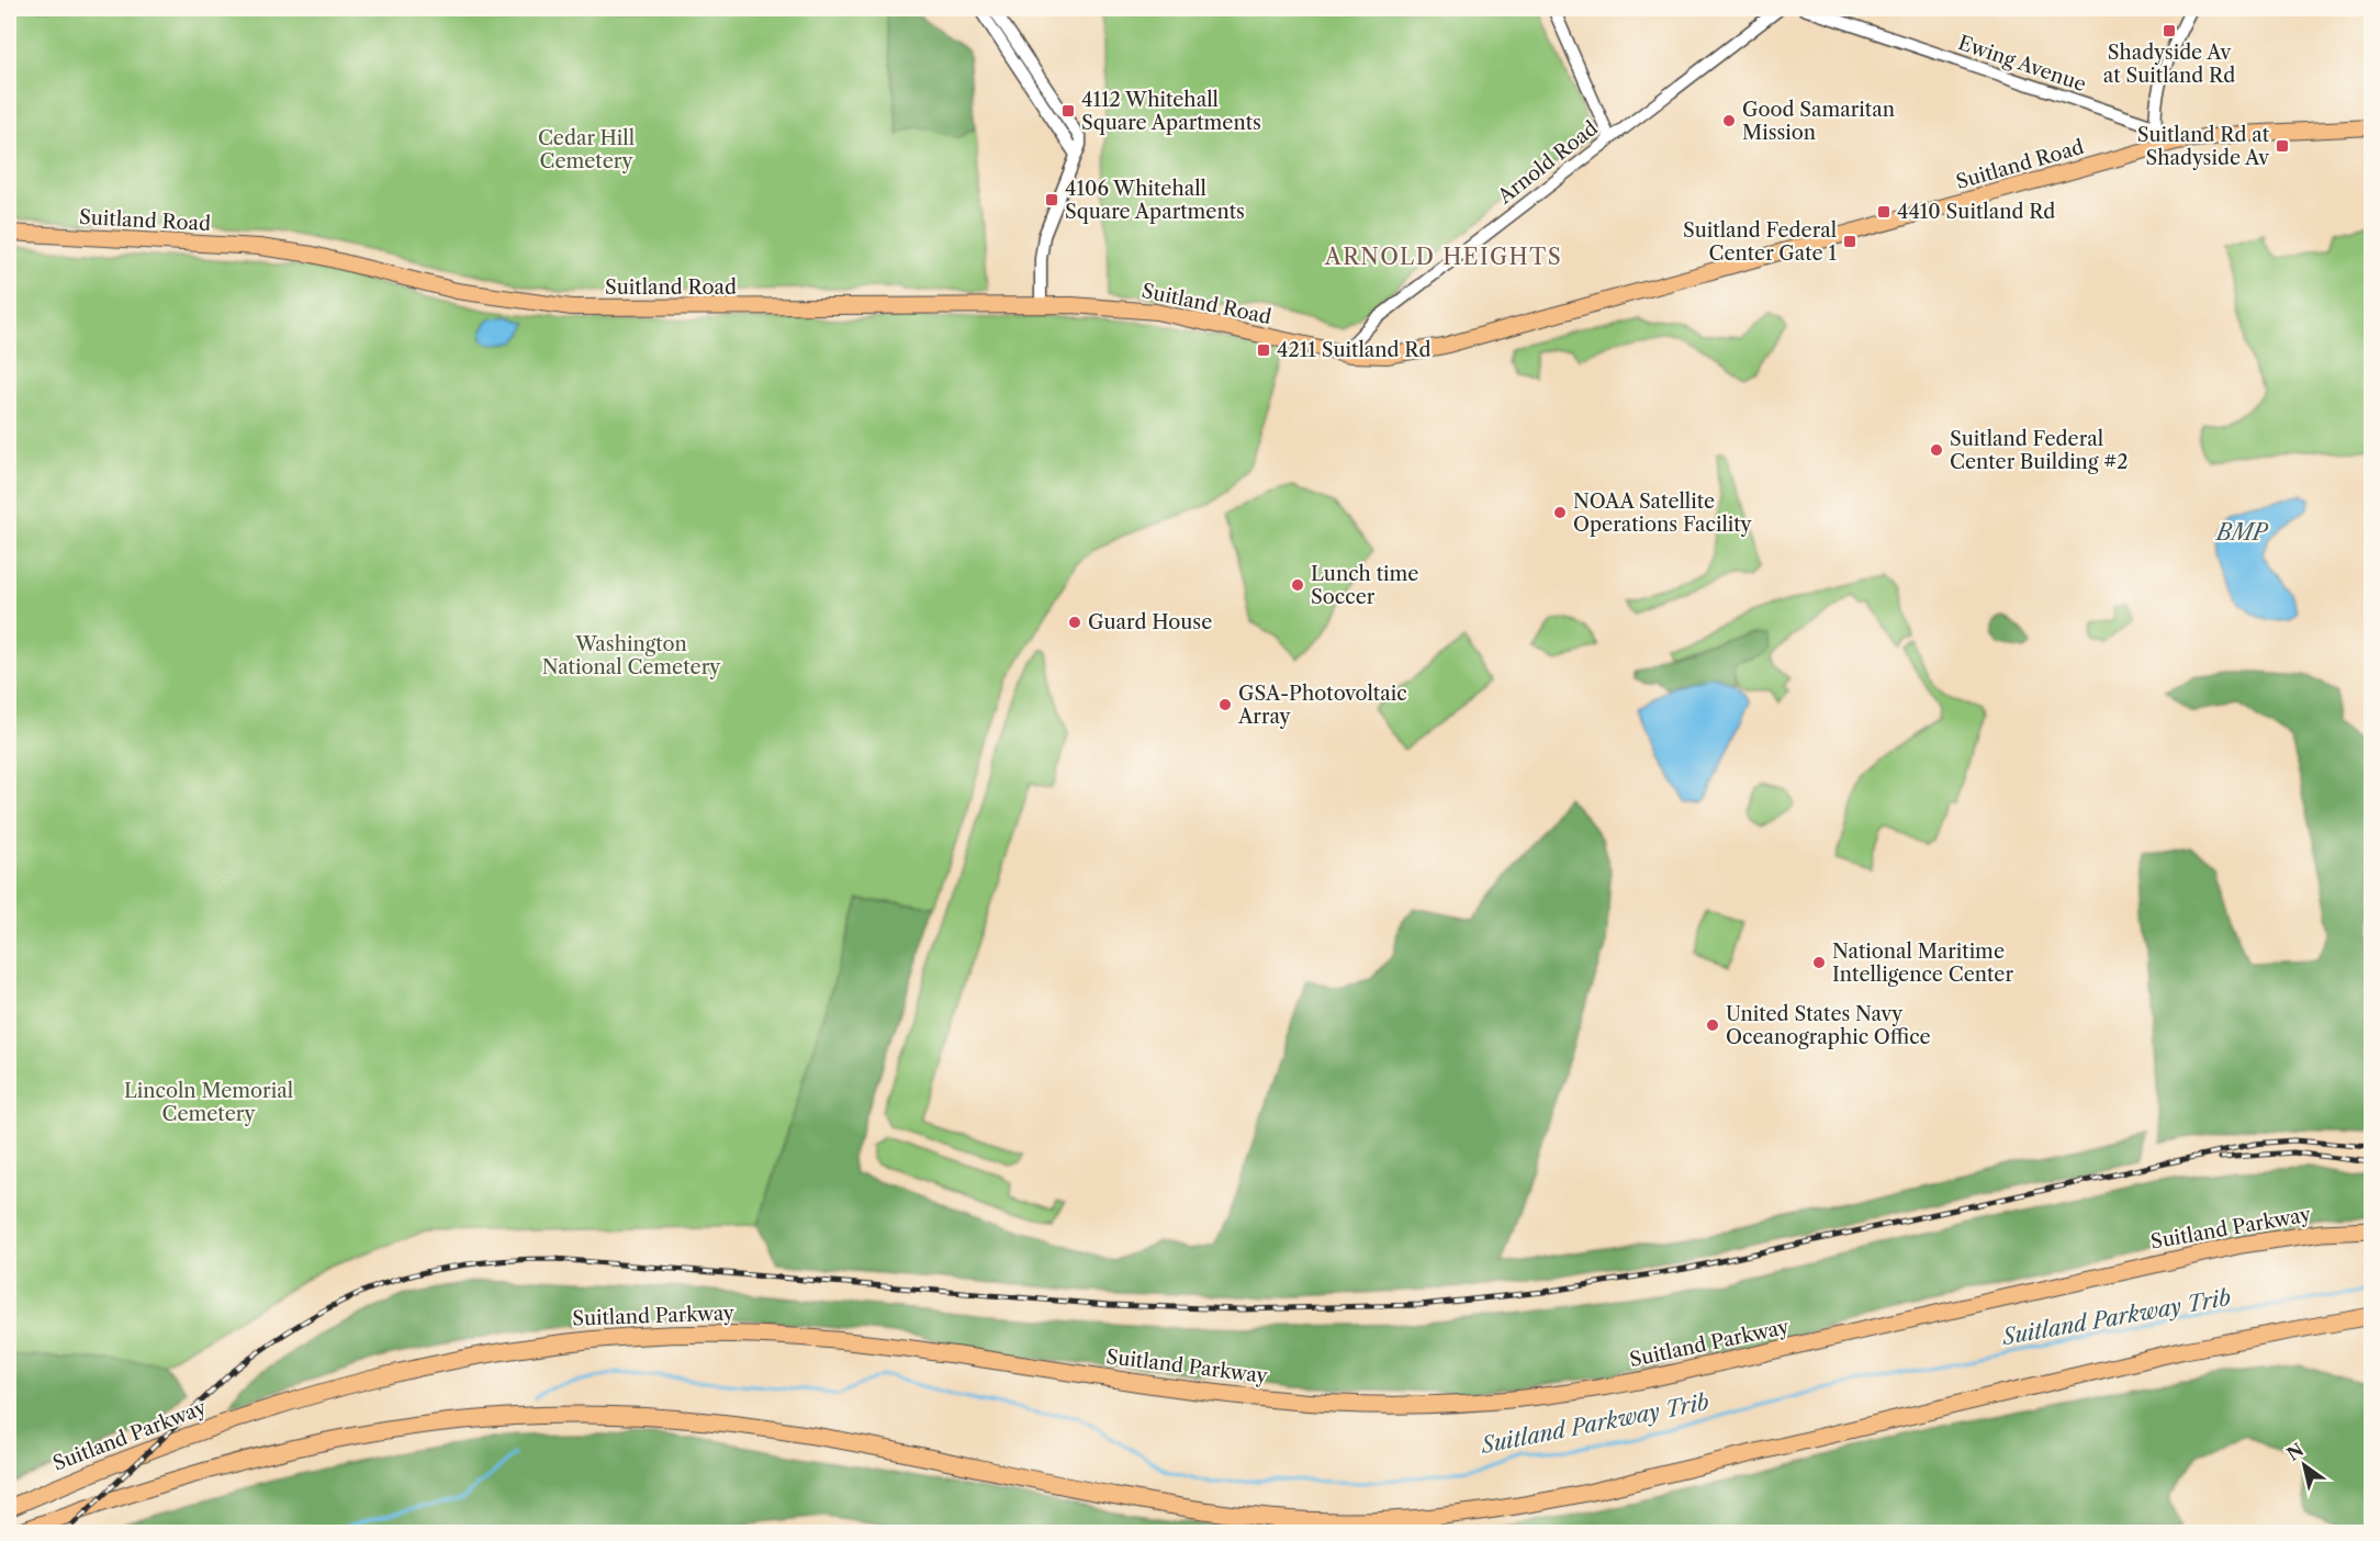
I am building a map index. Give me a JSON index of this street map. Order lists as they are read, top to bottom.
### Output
{
  "streets": {
    "highway": ["Suitland Parkway"],
    "main road": ["Suitland Road"],
    "street": ["Ewing Avenue", "Arnold Road"]
  },
  "crossings": [
    ["Arnold Road", "Suitland Road"]
  ],
  "districts": ["ARNOLD HEIGHTS"],
  "water": ["BMP", "Suitland Parkway Trib"],
  "parks": ["Cedar Hill Cemetery", "Washington National Cemetery", "Lincoln Memorial Cemetery"],
  "places": {
    "transit": [
      "Shadyside Av at Suitland Rd",
      "4112 Whitehall Square Apartments",
      "Suitland Rd at Shadyside Av",
      "4106 Whitehall Square Apartments",
      "4410 Suitland Rd",
      "Suitland Federal Center Gate 1",
      "4211 Suitland Rd"
    ],
    "other": [
      "Good Samaritan Mission",
      "Suitland Federal Center Building #2",
      "NOAA Satellite Operations Facility",
      "Lunch time Soccer",
      "Guard House",
      "GSA-Photovoltaic Array",
      "National Maritime Intelligence Center",
      "United States Navy Oceanographic Office"
    ]
  },
  "north": "top left"
}
